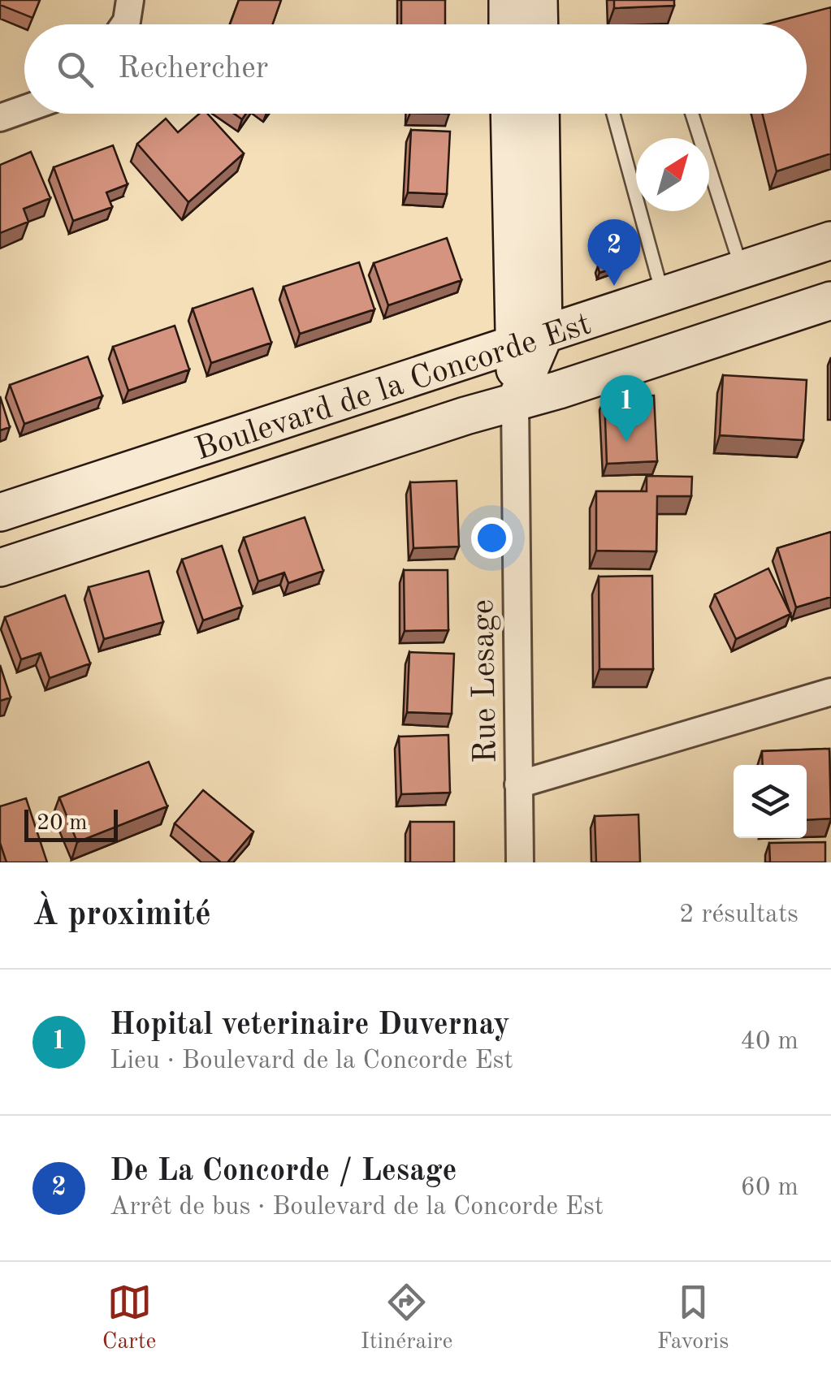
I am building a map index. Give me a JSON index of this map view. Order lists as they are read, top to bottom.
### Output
{
  "streets": {
    "street": ["Boulevard de la Concorde Est", "Rue Lesage"]
  },
  "crossings": [
    ["Boulevard de la Concorde Est", "Rue Lesage"]
  ],
  "scale_bar": "20 m",
  "north": "top right",
  "page": {
    "search": "Rechercher",
    "pins": ["2", "1"],
    "scale": "20 m",
    "heading": ["À proximité", "2 résultats"],
    "list": [
      {
        "mark": "1",
        "name": "Hopital veterinaire Duvernay",
        "note": "Lieu · Boulevard de la Concorde Est",
        "value": "40 m"
      },
      {
        "mark": "2",
        "name": "De La Concorde / Lesage",
        "note": "Arrêt de bus · Boulevard de la Concorde Est",
        "value": "60 m"
      }
    ],
    "nav": ["Carte", "Itinéraire", "Favoris"]
  }
}
